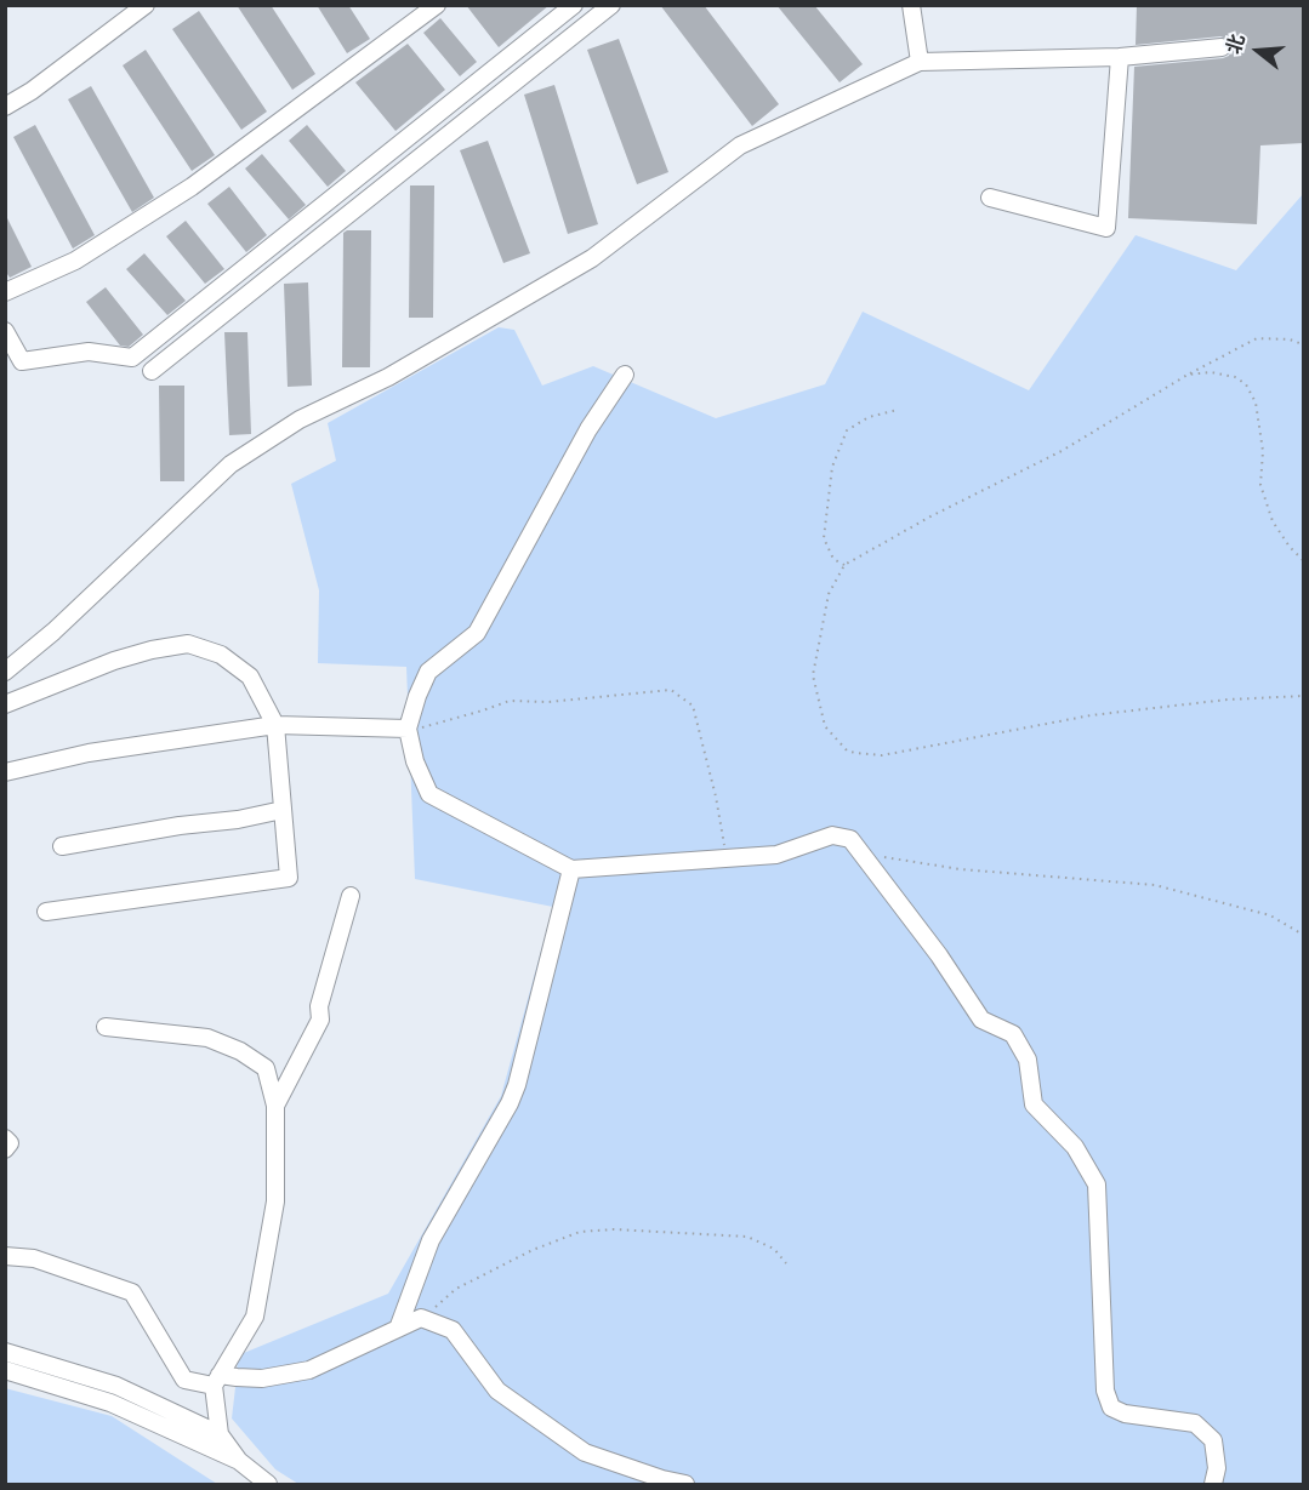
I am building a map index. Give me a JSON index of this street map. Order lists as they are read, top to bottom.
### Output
{
  "north": "left"
}
